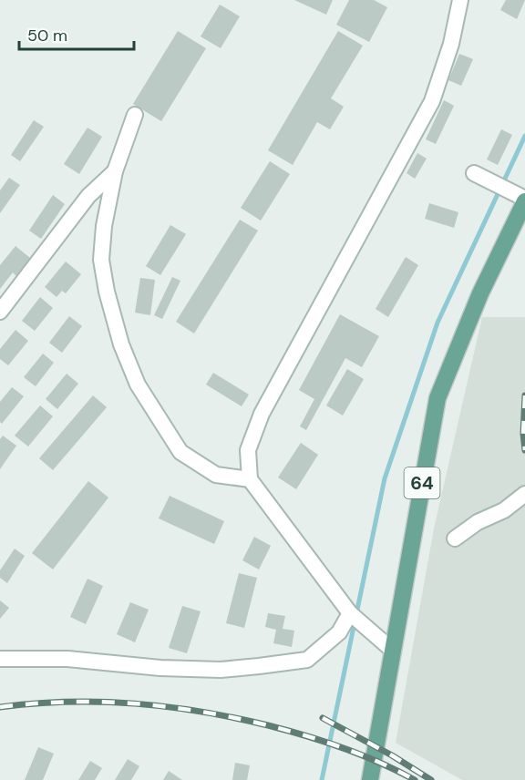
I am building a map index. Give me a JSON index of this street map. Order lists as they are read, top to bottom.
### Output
{
  "streets": {
    "main road": ["64"]
  },
  "scale_bar": "50 m"
}
